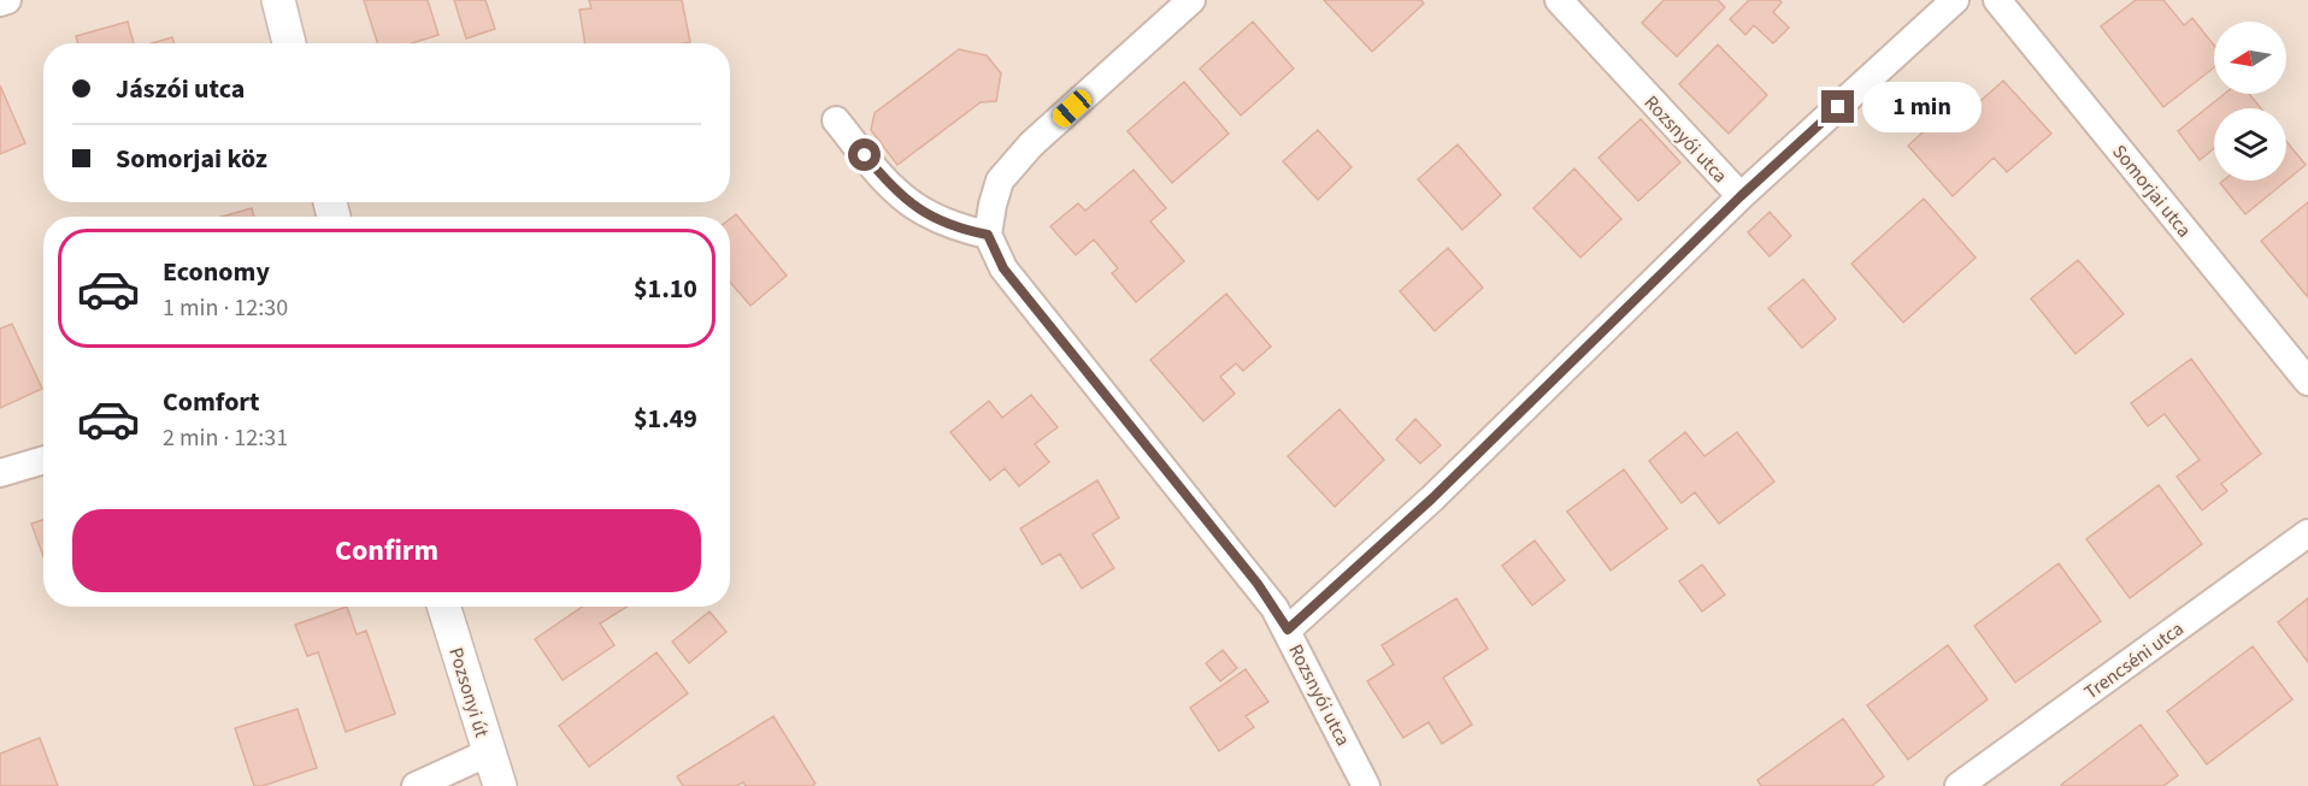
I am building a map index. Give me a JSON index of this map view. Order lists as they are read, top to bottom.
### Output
{
  "streets": {
    "street": [
      "Rozsnyói utca",
      "Somorjai utca",
      "Trencséni utca",
      "Pozsonyi út"
    ]
  },
  "north": "left",
  "page": {
    "banner": ["Jászói utca", "Somorjai köz"],
    "bubble": "1 min",
    "list": [
      {
        "name": "Economy",
        "note": "1 min · 12:30",
        "value": "$1.10"
      },
      {
        "name": "Comfort",
        "note": "2 min · 12:31",
        "value": "$1.49"
      }
    ],
    "buttons": "Confirm"
  }
}
